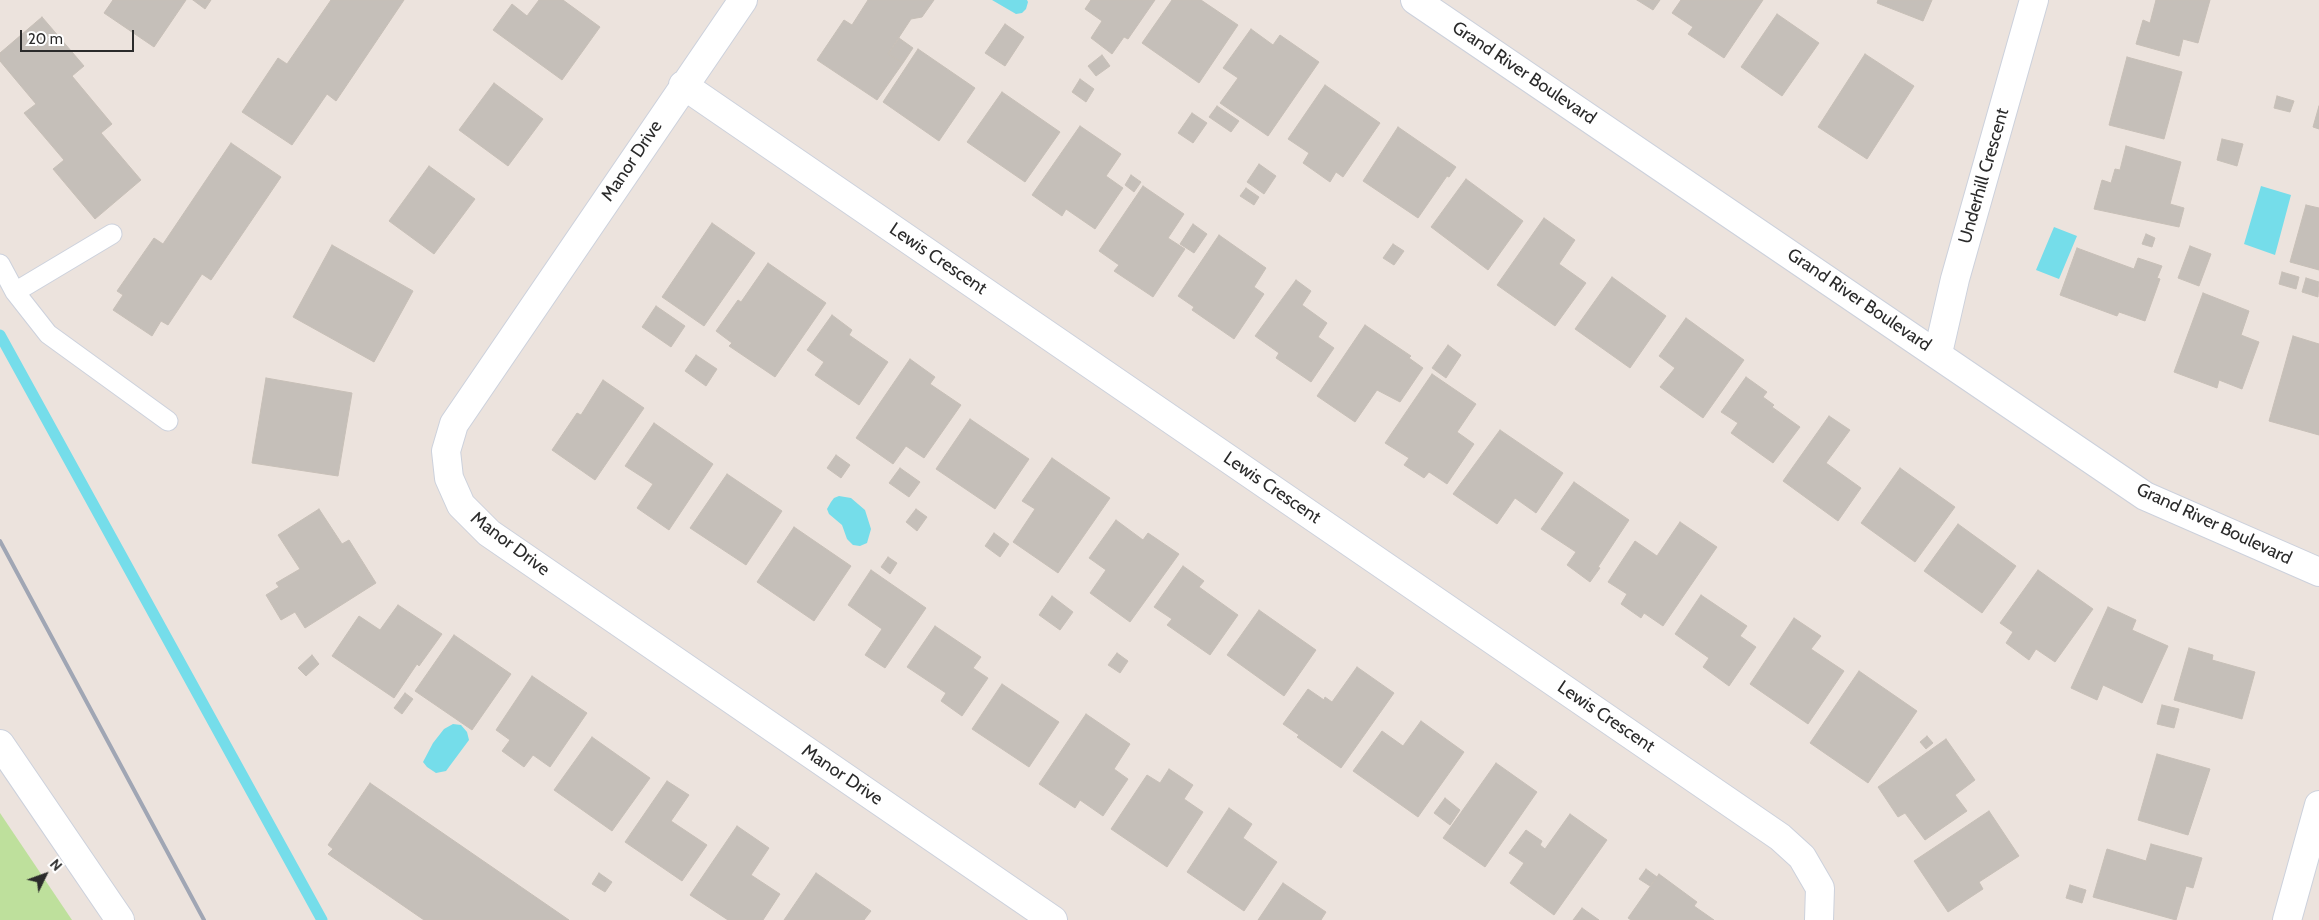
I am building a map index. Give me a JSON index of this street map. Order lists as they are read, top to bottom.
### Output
{
  "streets": {
    "street": [
      "Grand River Boulevard",
      "Manor Drive",
      "Underhill Crescent",
      "Lewis Crescent"
    ]
  },
  "crossings": [
    ["Grand River Boulevard", "Underhill Crescent"],
    ["Manor Drive", "Lewis Crescent"]
  ],
  "scale_bar": "20 m",
  "north": "top right"
}
